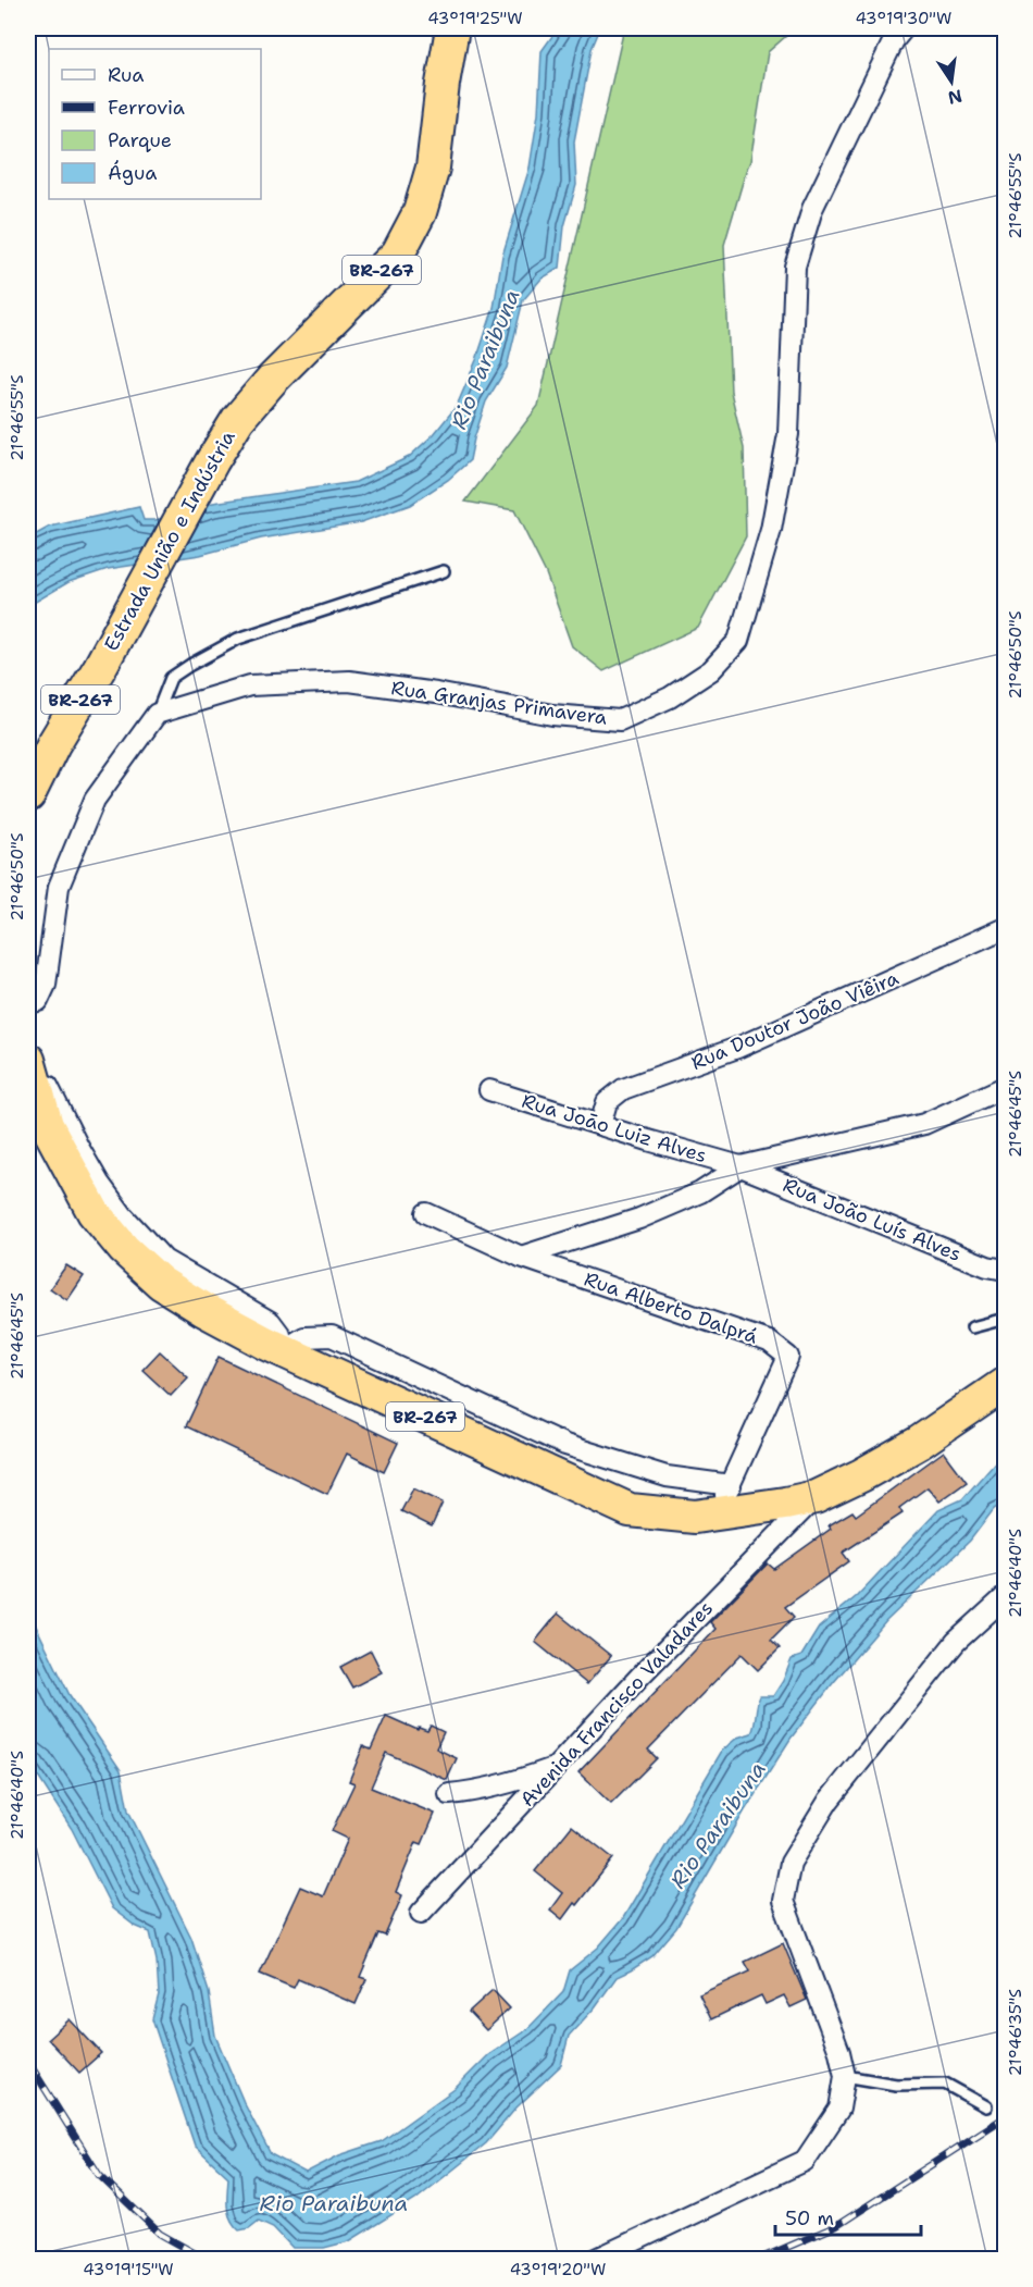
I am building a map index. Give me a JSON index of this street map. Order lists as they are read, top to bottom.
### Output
{
  "streets": {
    "highway": ["BR-267", "Estrada União e Indústria"],
    "street": [
      "Rua Granjas Primavera",
      "Rua Doutor João Viêira",
      "Rua Joāo Luiz Alves",
      "Rua João Luís Alves",
      "Rua Alberto Dalprá",
      "Avenida Francisco Valadares"
    ]
  },
  "crossings": [
    ["BR-267", "Rua Alberto Dalprá"],
    ["BR-267", "Avenida Francisco Valadares"],
    ["Rua Doutor João Viêira", "Rua Joāo Luiz Alves"],
    ["Rua Joāo Luiz Alves", "Rua João Luís Alves"]
  ],
  "water": ["Rio Paraibuna"],
  "legend": [
    "Rua",
    "Ferrovia",
    "Parque",
    "Água"
  ],
  "scale_bar": "50 m",
  "north": "bottom",
  "coordinates": [
    "43°19'25\"W",
    "43°19'30\"W",
    "21°46'55\"S",
    "21°46'50\"S",
    "21°46'45\"S",
    "21°46'40\"S",
    "21°46'35\"S",
    "43°19'15\"W",
    "43°19'20\"W"
  ]
}
